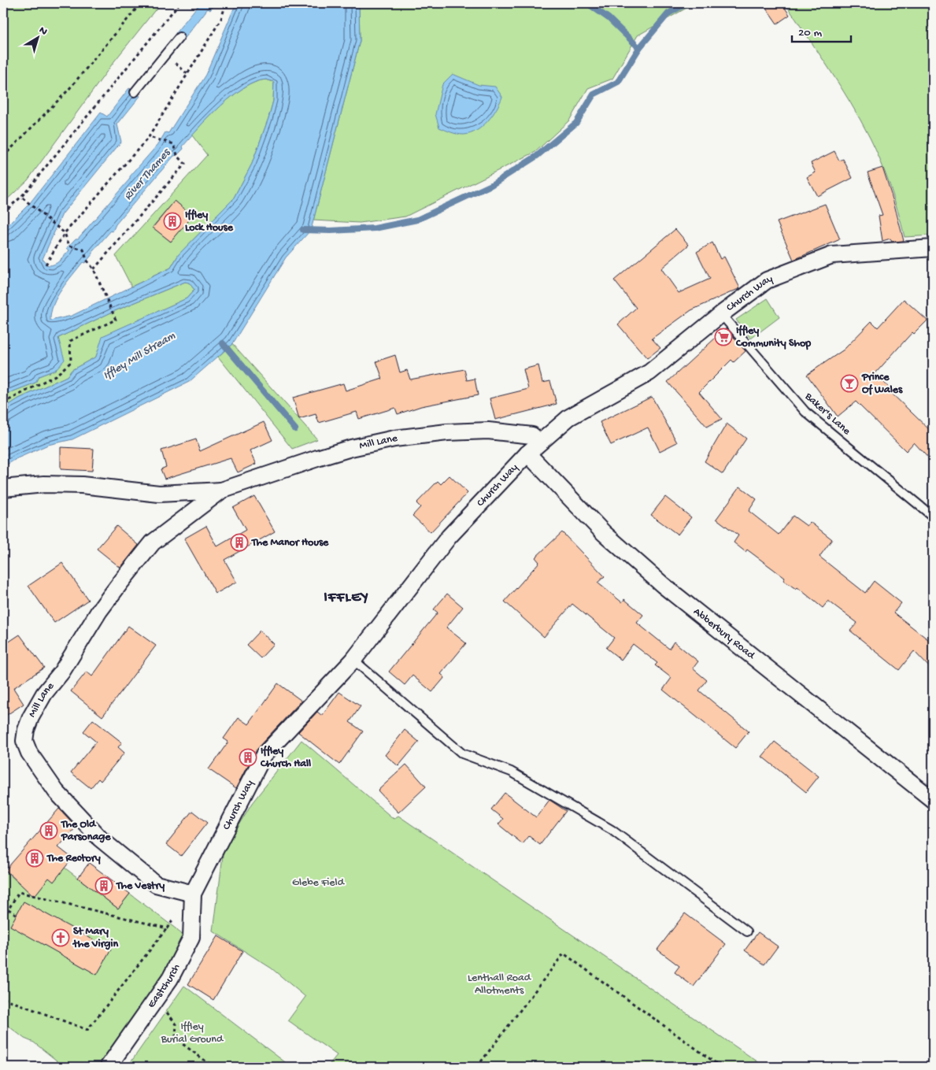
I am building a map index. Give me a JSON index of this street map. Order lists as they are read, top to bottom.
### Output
{
  "streets": {
    "street": [
      "Church Way",
      "Mill Lane",
      "Abberbury Road",
      "Eastchurch"
    ],
    "lane": ["Baker's Lane"]
  },
  "crossings": [
    ["Church Way", "Baker's Lane"],
    ["Church Way", "Mill Lane"],
    ["Church Way", "Abberbury Road"],
    ["Church Way", "Eastchurch"],
    ["Mill Lane", "Eastchurch"]
  ],
  "districts": ["IFFLEY"],
  "water": ["River Thames", "Iffley Mill Stream"],
  "parks": ["Glebe Field", "Lenthall Road Allotments", "Iffley Burial Ground"],
  "places": {
    "building": [
      "Iffley Lock House",
      "The Manor House",
      "Iffley Church Hall",
      "The Old Parsonage",
      "The Rectory",
      "The Vestry"
    ],
    "supermarket": ["Iffley Community Shop"],
    "bar": ["Prince Of Wales"],
    "church": ["St Mary the Virgin"]
  },
  "scale_bar": "20 m",
  "north": "top right"
}
